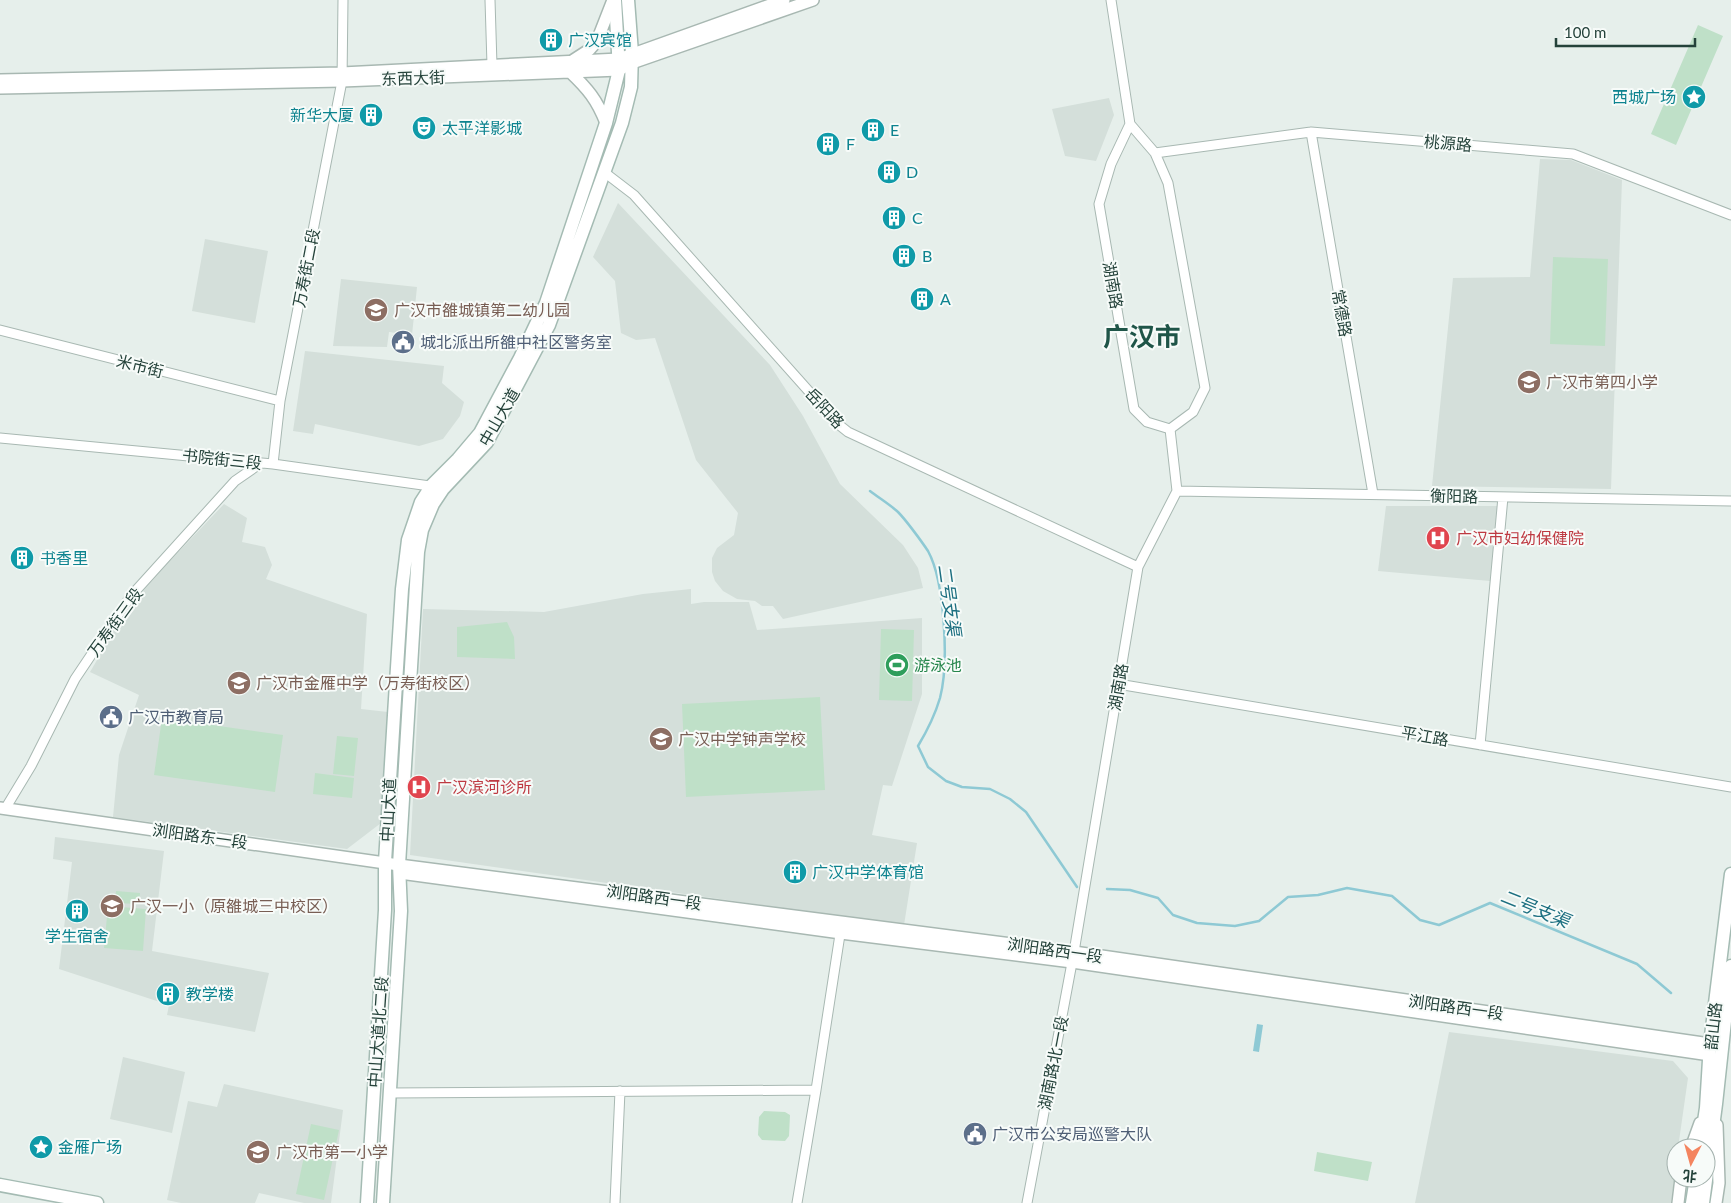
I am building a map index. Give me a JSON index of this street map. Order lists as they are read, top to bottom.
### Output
{
  "streets": {
    "main road": ["中山大道", "韶山路", "中山大道北二段"],
    "street": [
      "东西大街",
      "桃源路",
      "万寿街二段",
      "湖南路",
      "常德路",
      "米市街",
      "岳阳路",
      "书院街三段",
      "衡阳路",
      "万寿街三段",
      "平江路",
      "浏阳路东一段",
      "浏阳路西一段",
      "湖南路北一段"
    ]
  },
  "crossings": [
    ["东西大街", "万寿街二段"],
    ["东西大街", "中山大道"],
    ["桃源路", "常德路"],
    ["万寿街二段", "米市街"],
    ["万寿街二段", "书院街三段"],
    ["湖南路", "岳阳路"],
    ["湖南路", "衡阳路"],
    ["湖南路", "平江路"],
    ["湖南路", "浏阳路西一段"],
    ["湖南路", "湖南路北一段"],
    ["常德路", "衡阳路"],
    ["岳阳路", "中山大道"],
    ["中山大道", "书院街三段"],
    ["中山大道", "浏阳路东一段"],
    ["中山大道", "浏阳路西一段"],
    ["中山大道", "中山大道北二段"],
    ["书院街三段", "万寿街三段"],
    ["万寿街三段", "浏阳路东一段"],
    ["浏阳路东一段", "浏阳路西一段"],
    ["浏阳路东一段", "中山大道北二段"],
    ["浏阳路西一段", "韶山路"],
    ["浏阳路西一段", "中山大道北二段"],
    ["浏阳路西一段", "湖南路北一段"]
  ],
  "districts": ["广汉市"],
  "water": ["二号支渠"],
  "places": {
    "building": [
      "广汉宾馆",
      "新华大厦",
      "E",
      "F",
      "D",
      "C",
      "B",
      "A",
      "书香里",
      "广汉中学体育馆",
      "学生宿舍",
      "教学楼"
    ],
    "place": ["西城广场", "金雁广场"],
    "theatre": ["太平洋影城"],
    "school or university": [
      "广汉市雒城镇第二幼儿园",
      "广汉市第四小学",
      "广汉市金雁中学（万寿街校区）",
      "广汉中学钟声学校",
      "广汉一小（原雒城三中校区）",
      "广汉市第一小学"
    ],
    "public building": ["城北派出所雒中社区警务室", "广汉市教育局", "广汉市公安局巡警大队"],
    "hospital": ["广汉市妇幼保健院", "广汉滨河诊所"],
    "sports": ["游泳池"]
  },
  "scale_bar": "100 m",
  "north": "bottom"
}
